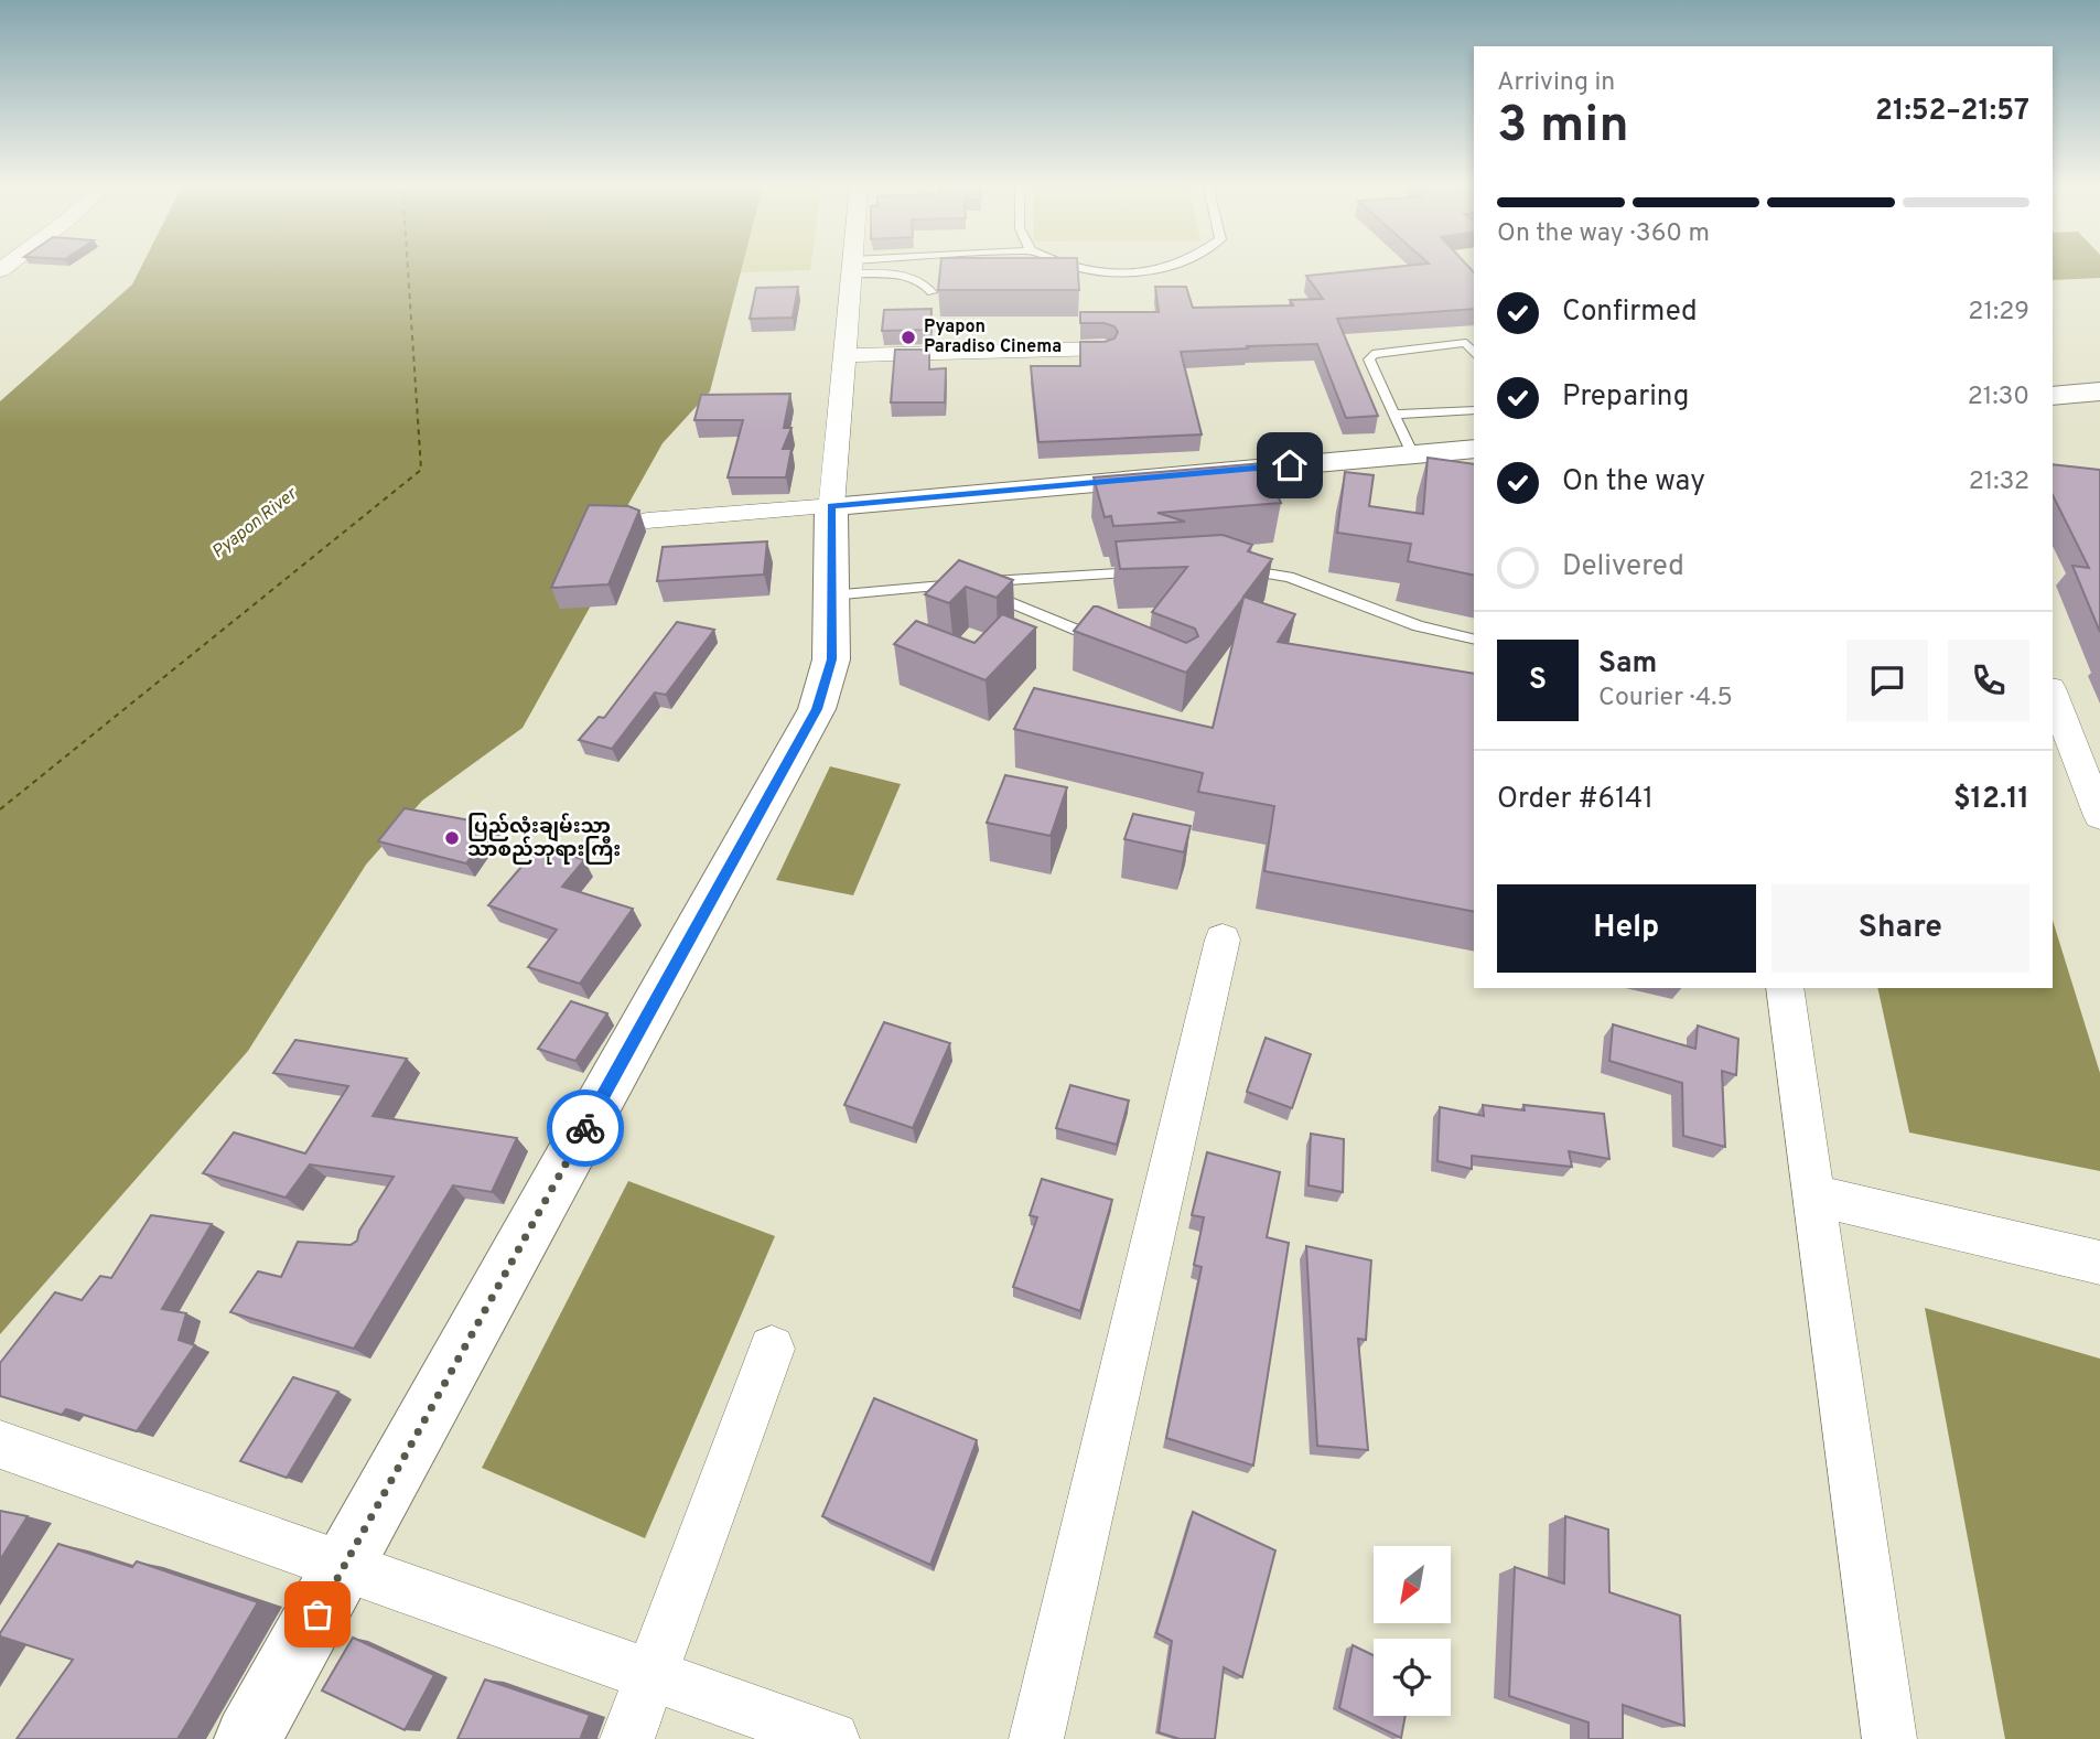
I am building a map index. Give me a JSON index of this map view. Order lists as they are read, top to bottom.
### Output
{
  "water": ["Pyapon River"],
  "places": ["Pyapon Paradiso Cinema", "ပြည်လုံးချမ်းသာ သာစည်ဘုရားကြီး"],
  "north": "bottom left",
  "page": {
    "heading": ["3 min", "Arriving in", "21:52–21:57"],
    "panel": [
      "Sam",
      "Courier · 4.5",
      "Order #6141",
      "$12.11"
    ],
    "bar": "On the way · 360 m",
    "list": [
      ["Confirmed", "21:29"],
      ["Preparing", "21:30"],
      ["On the way", "21:32"],
      "Delivered"
    ],
    "round": "S",
    "buttons": ["Help", "Share"]
  }
}
